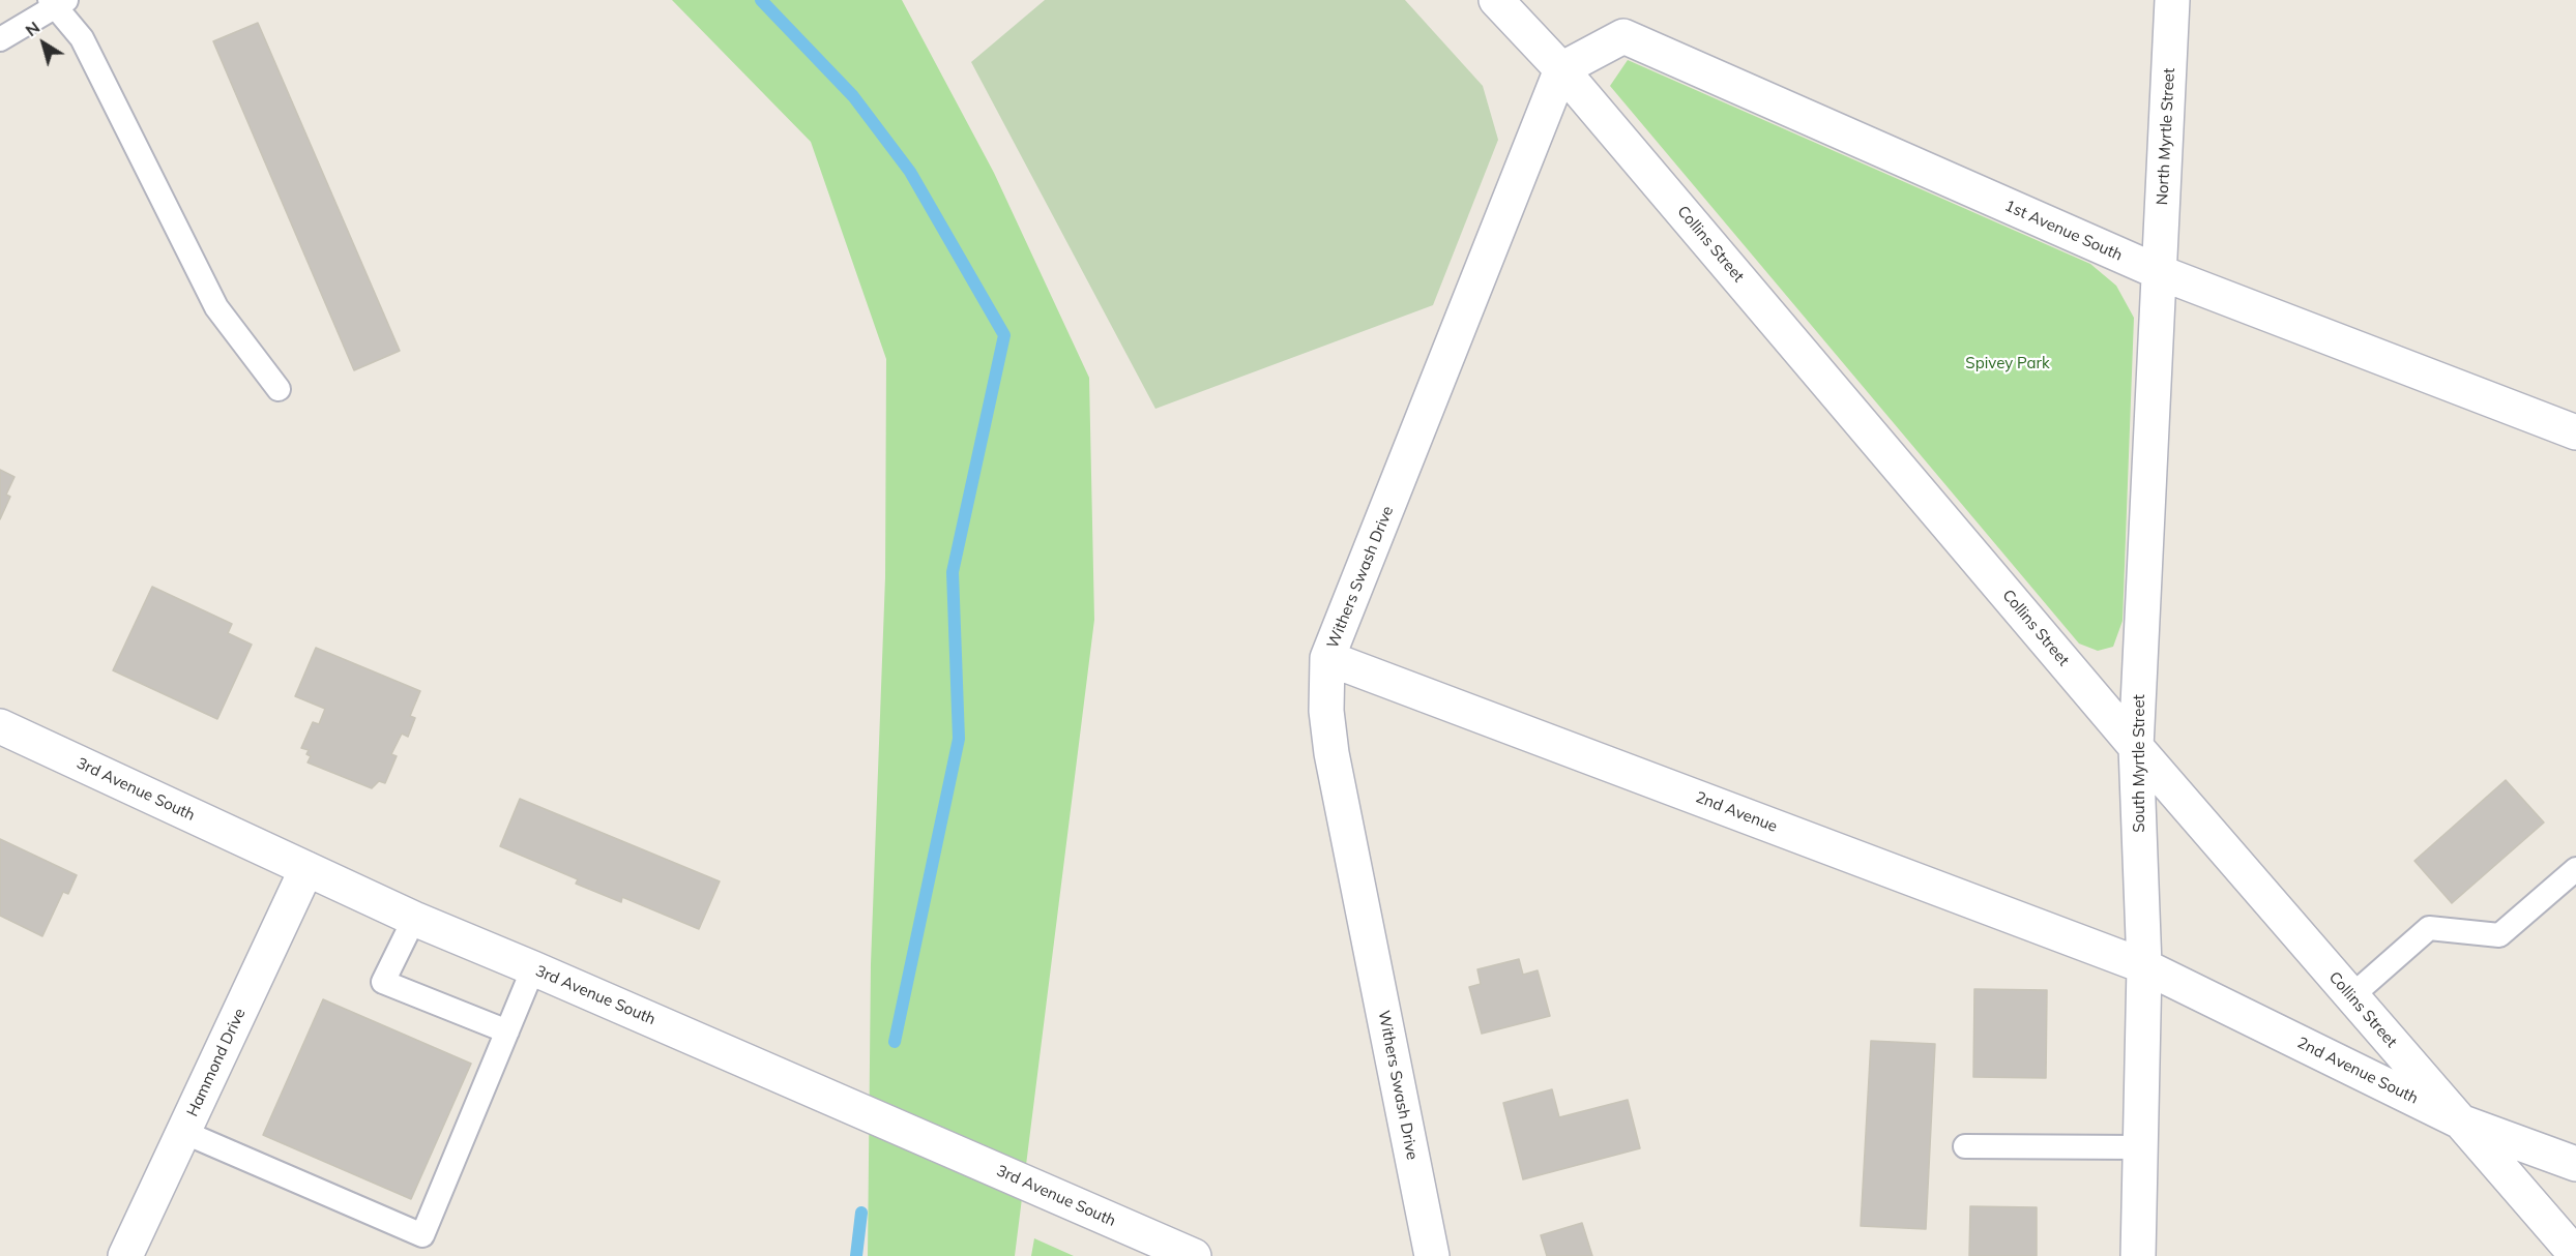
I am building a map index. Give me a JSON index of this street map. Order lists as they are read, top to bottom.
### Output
{
  "streets": {
    "street": [
      "North Myrtle Street",
      "1st Avenue South",
      "Collins Street",
      "Withers Swash Drive",
      "South Myrtle Street",
      "3rd Avenue South",
      "2nd Avenue",
      "Hammond Drive",
      "2nd Avenue South"
    ]
  },
  "crossings": [
    ["North Myrtle Street", "1st Avenue South"],
    ["North Myrtle Street", "South Myrtle Street"],
    ["1st Avenue South", "Collins Street"],
    ["1st Avenue South", "Withers Swash Drive"],
    ["1st Avenue South", "South Myrtle Street"],
    ["Collins Street", "Withers Swash Drive"],
    ["Collins Street", "South Myrtle Street"],
    ["Collins Street", "2nd Avenue South"],
    ["Withers Swash Drive", "2nd Avenue"],
    ["South Myrtle Street", "2nd Avenue"],
    ["South Myrtle Street", "2nd Avenue South"],
    ["3rd Avenue South", "Hammond Drive"],
    ["2nd Avenue", "2nd Avenue South"]
  ],
  "parks": ["Spivey Park"],
  "north": "top left"
}
